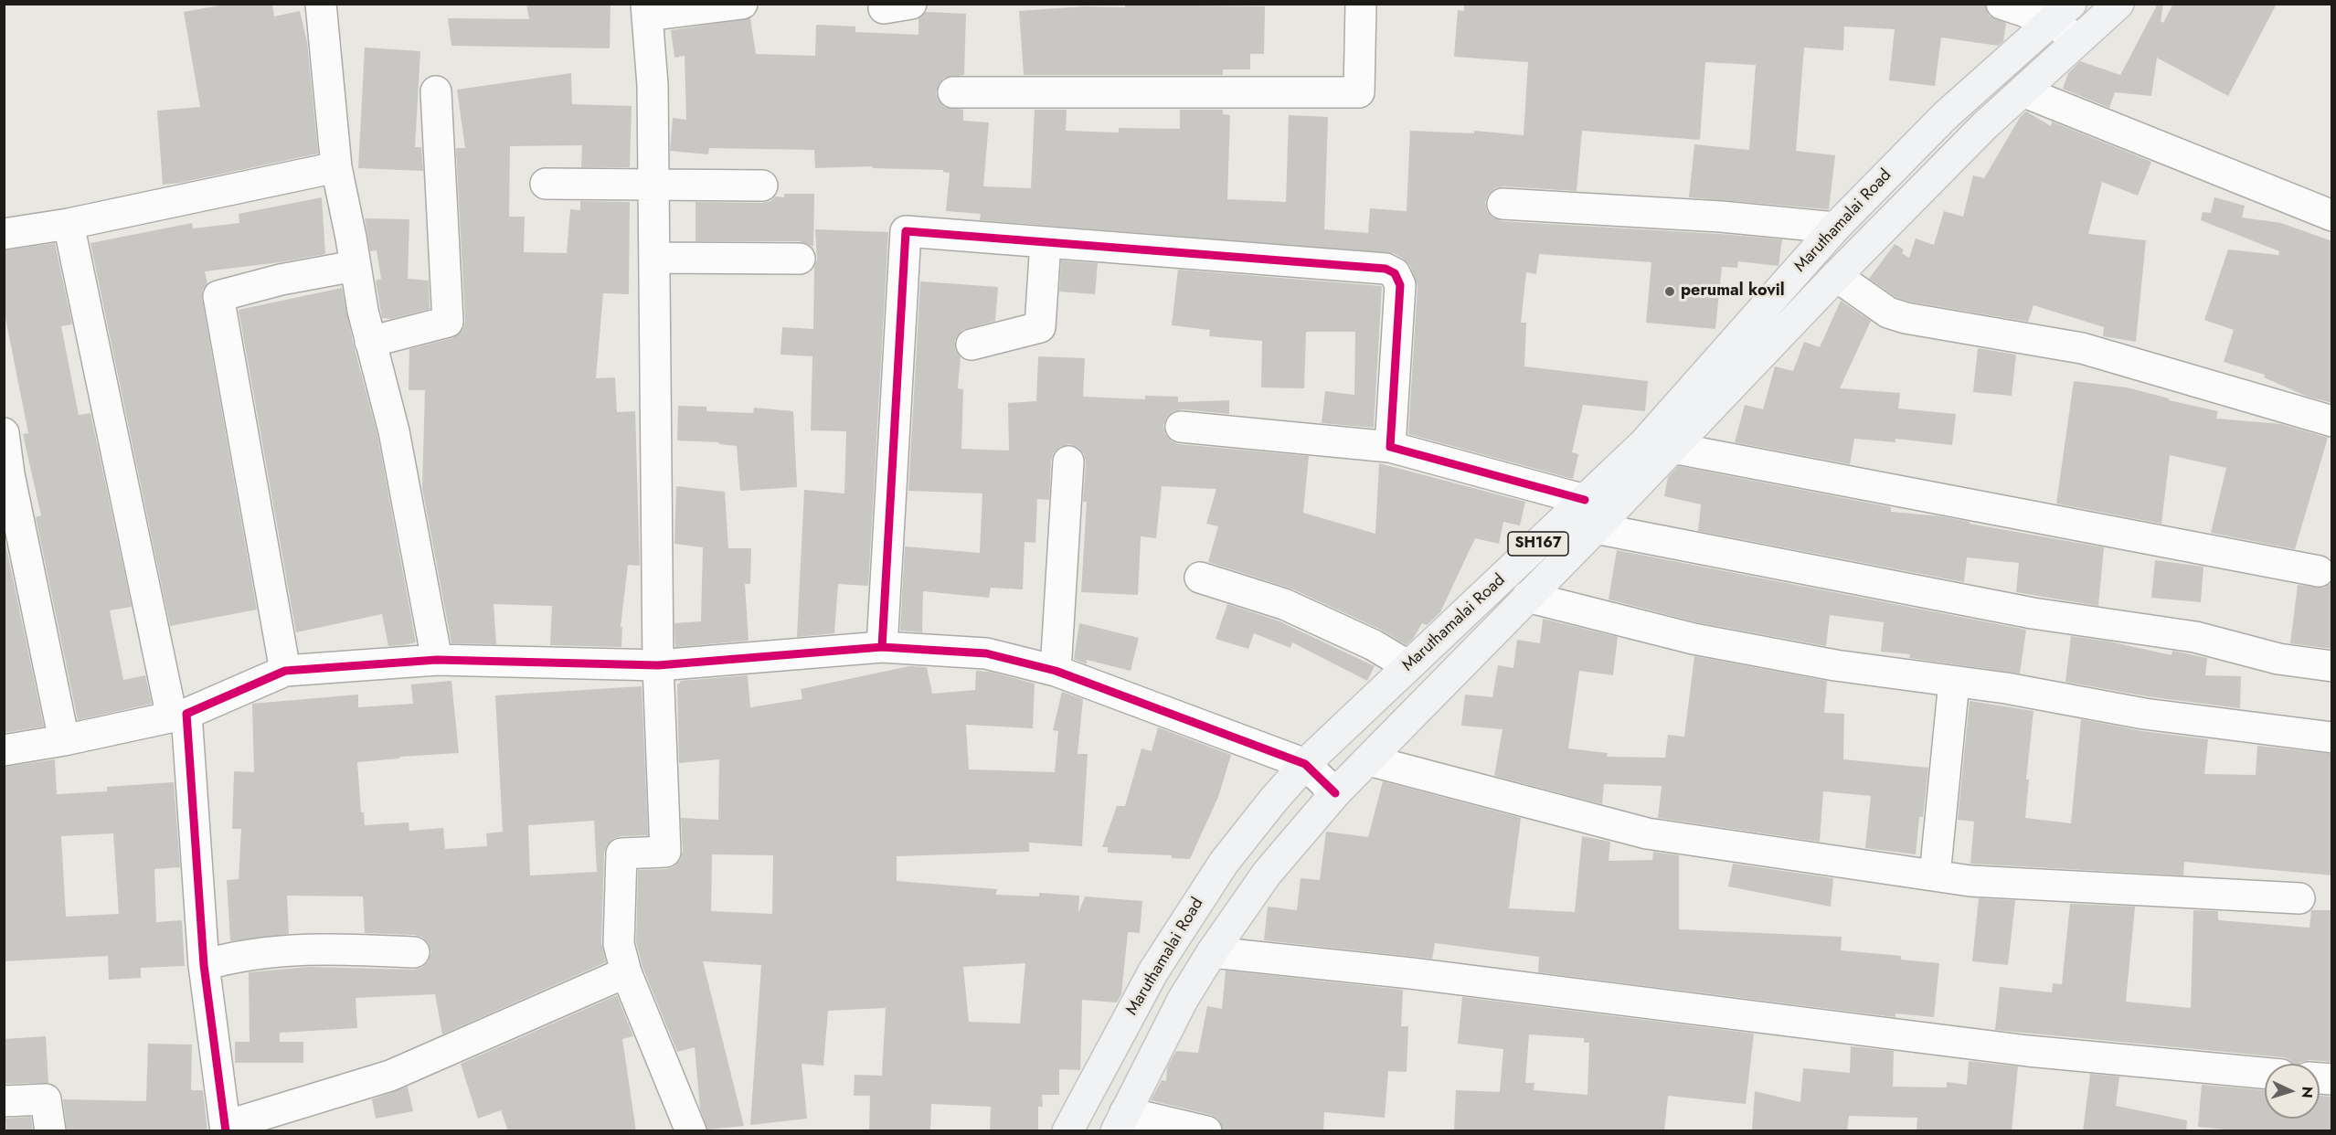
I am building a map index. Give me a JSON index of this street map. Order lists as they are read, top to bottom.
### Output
{
  "streets": {
    "main road": ["Maruthamalai Road", "SH167"]
  },
  "places": ["perumal kovil"],
  "north": "right"
}
